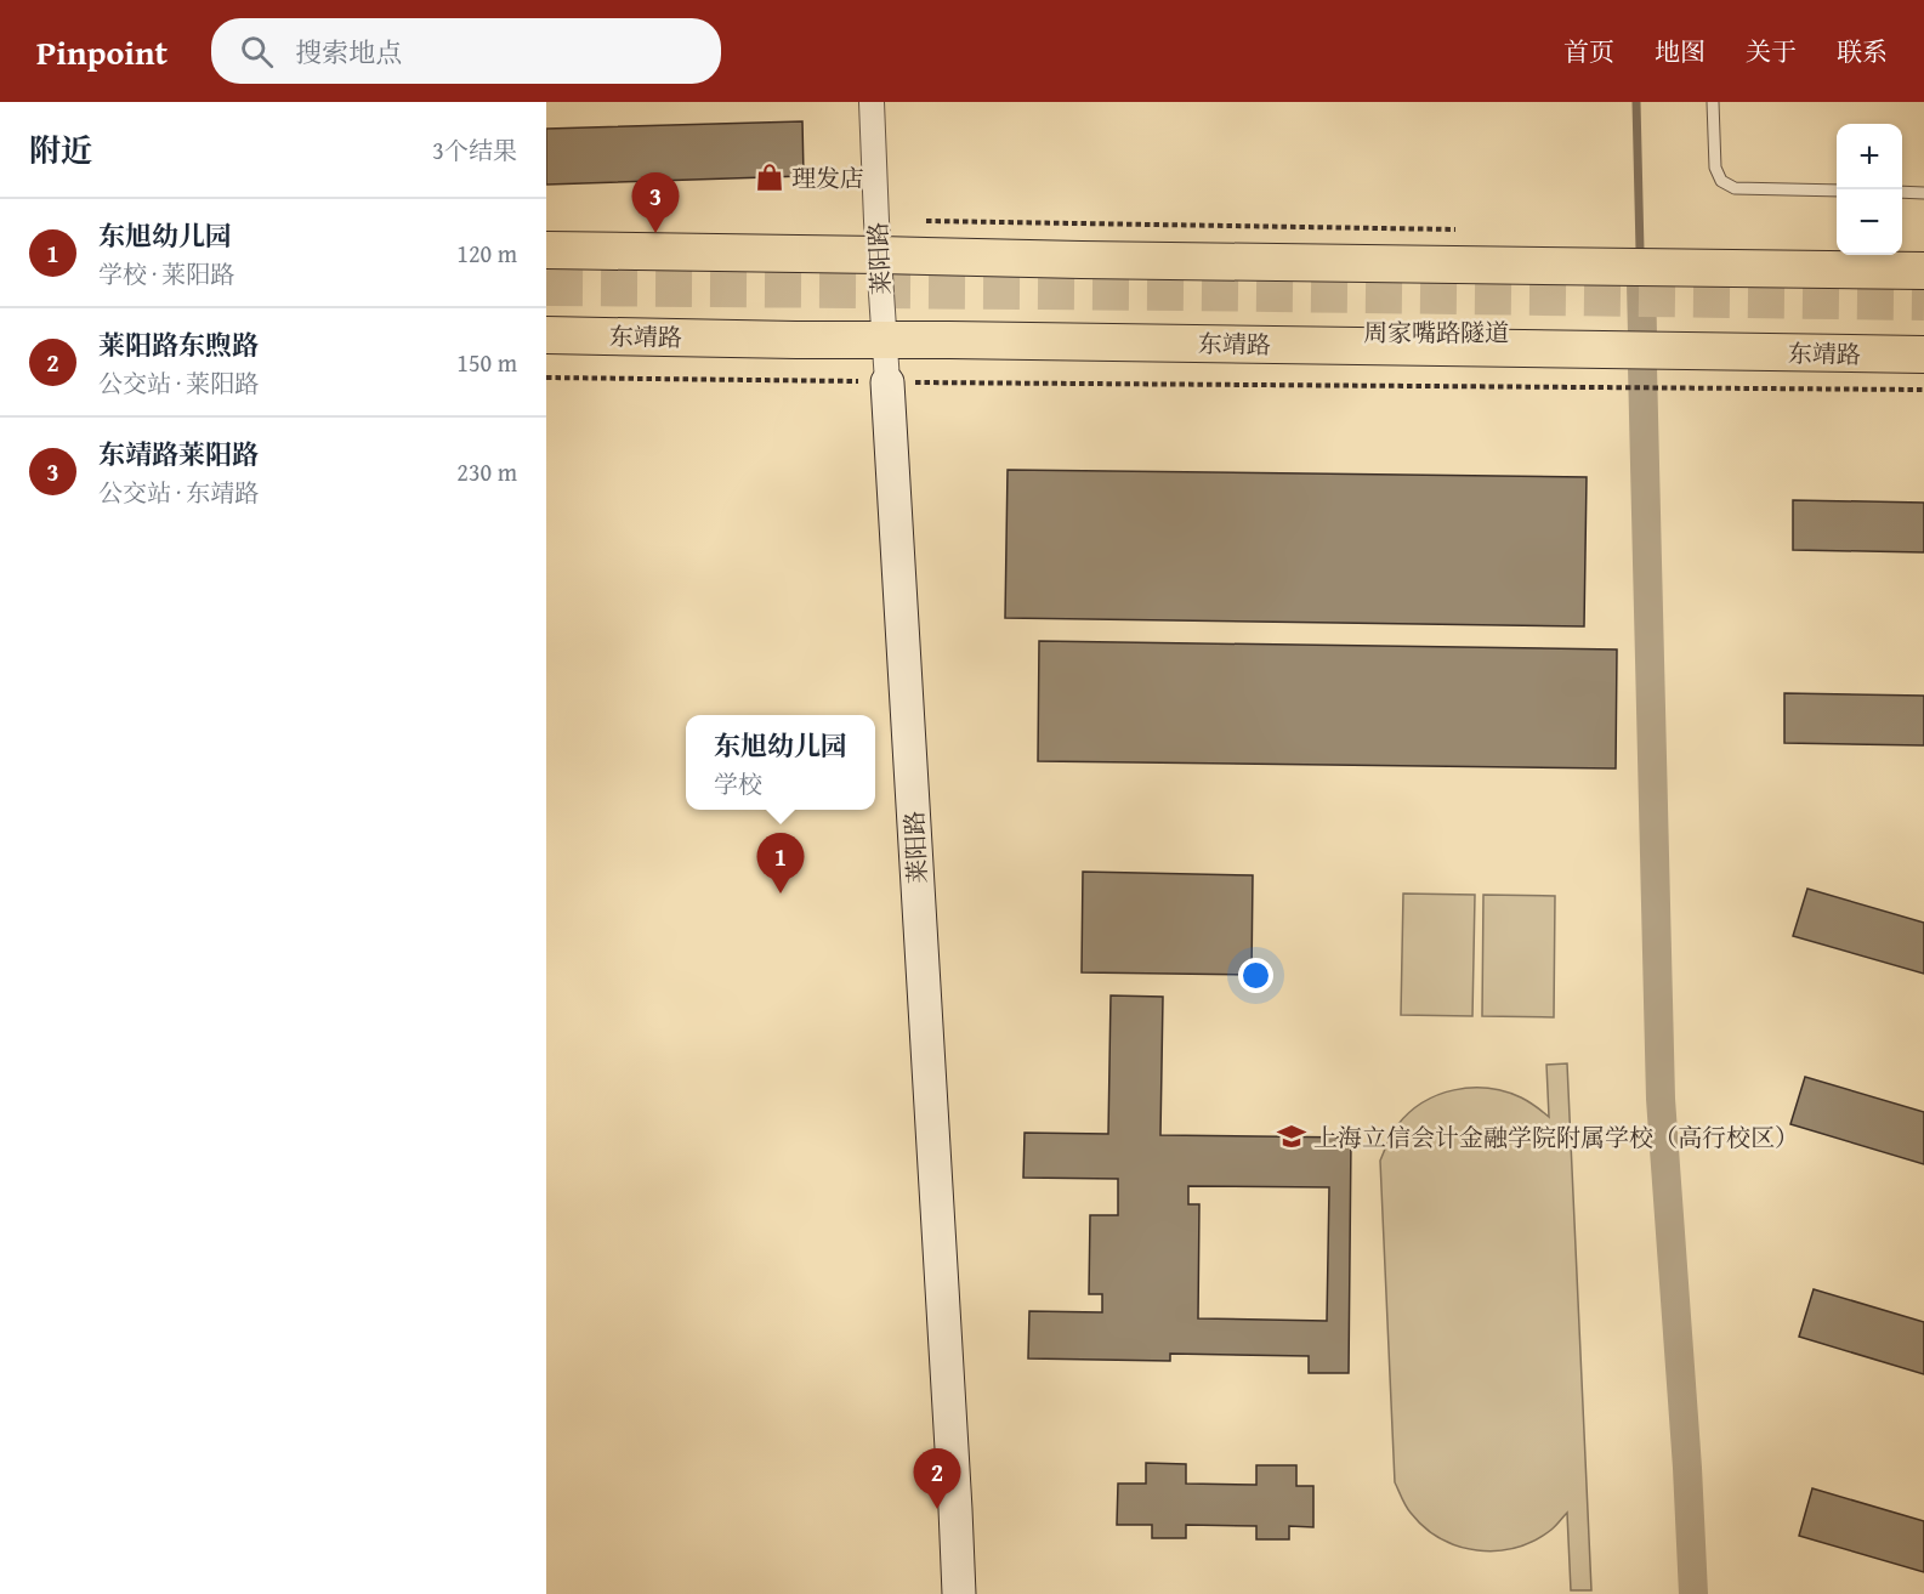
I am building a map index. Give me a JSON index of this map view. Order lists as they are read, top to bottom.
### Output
{
  "streets": {
    "main road": ["莱阳路", "周家嘴路隧道", "东靖路"]
  },
  "crossings": [
    ["莱阳路", "东靖路"],
    ["周家嘴路隧道", "东靖路"]
  ],
  "places": {
    "shop": ["理发店"],
    "school or university": ["上海立信会计金融学院附属学校（高行校区）"]
  },
  "page": {
    "header": "Pinpoint",
    "search": "搜索地点",
    "nav": [
      "首页",
      "地图",
      "关于",
      "联系"
    ],
    "heading": ["附近", "3个结果"],
    "map_buttons": ["+", "−"],
    "pins": ["3", "1", "2"],
    "list": [
      {
        "mark": "1",
        "name": "东旭幼儿园",
        "note": "学校 · 莱阳路",
        "value": "120 m"
      },
      {
        "mark": "2",
        "name": "莱阳路东煦路",
        "note": "公交站 · 莱阳路",
        "value": "150 m"
      },
      {
        "mark": "3",
        "name": "东靖路莱阳路",
        "note": "公交站 · 东靖路",
        "value": "230 m"
      }
    ],
    "popup": ["东旭幼儿园", "学校"]
  }
}
